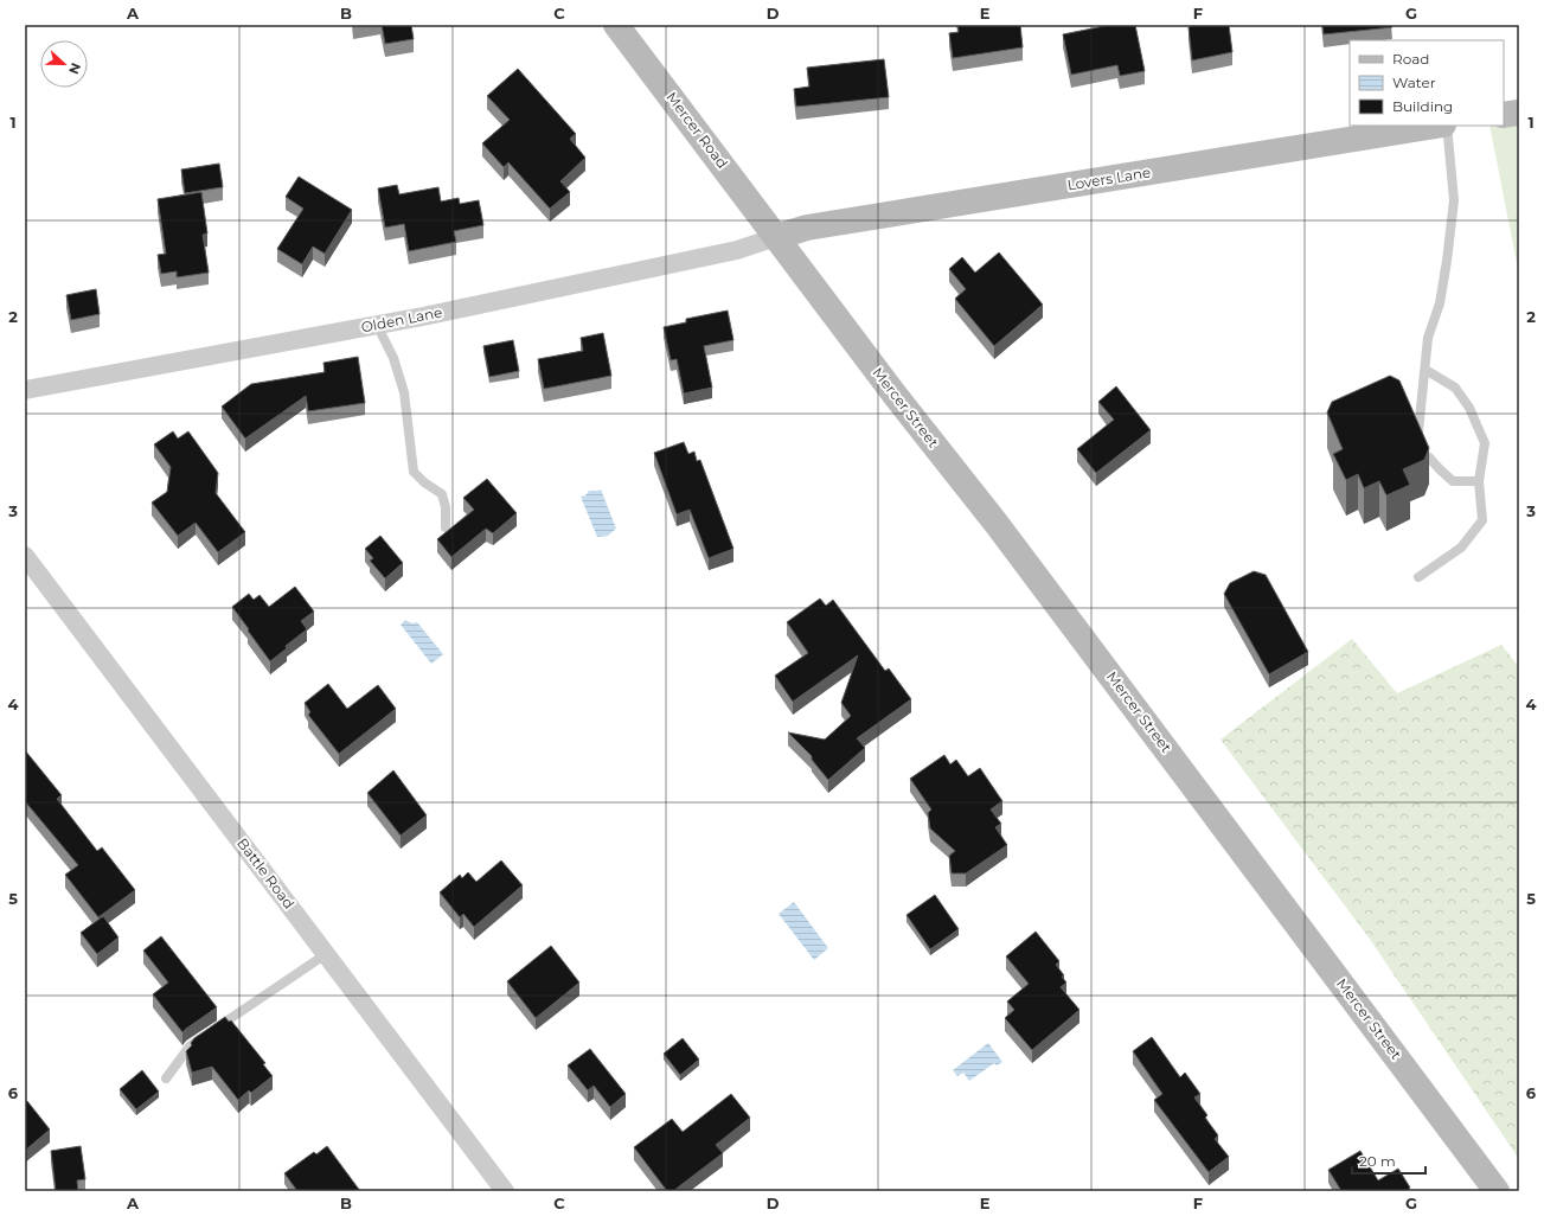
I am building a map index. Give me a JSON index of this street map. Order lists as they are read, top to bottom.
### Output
{
  "streets": {
    "main road": ["Mercer Road", "Lovers Lane", "Mercer Street"],
    "street": ["Olden Lane", "Battle Road"]
  },
  "crossings": [
    ["Mercer Road", "Lovers Lane"],
    ["Mercer Road", "Olden Lane"],
    ["Mercer Road", "Mercer Street"],
    ["Lovers Lane", "Olden Lane"],
    ["Lovers Lane", "Mercer Street"],
    ["Olden Lane", "Mercer Street"]
  ],
  "legend": ["Road", "Water", "Building"],
  "scale_bar": "20 m",
  "north": "right",
  "grid": {
    "columns": [
      "A",
      "B",
      "C",
      "D",
      "E",
      "F",
      "G"
    ],
    "rows": [
      "1",
      "2",
      "3",
      "4",
      "5",
      "6"
    ]
  }
}
